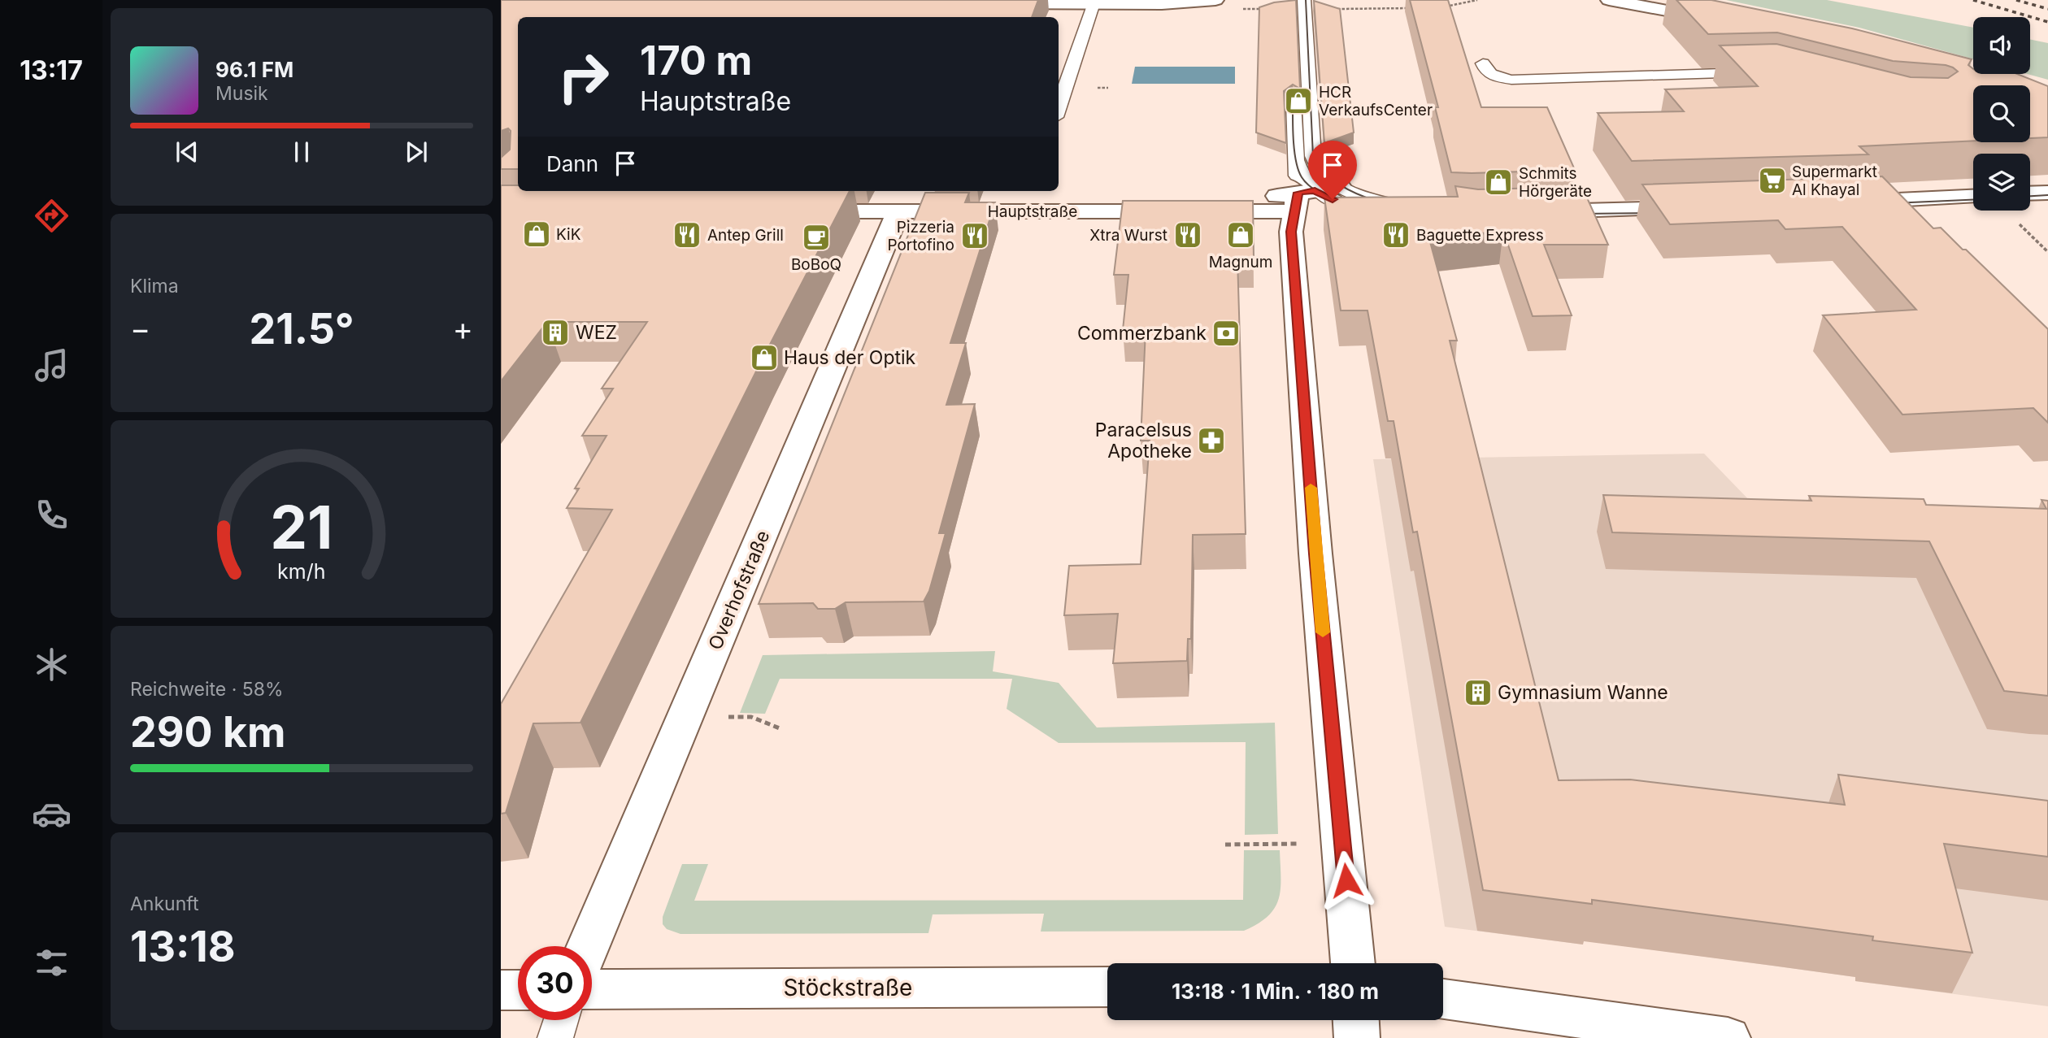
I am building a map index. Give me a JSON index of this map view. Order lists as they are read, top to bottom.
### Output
{
  "streets": {
    "street": ["Hauptstraße", "Overhofstraße", "Stöckstraße"]
  },
  "crossings": [
    ["Hauptstraße", "Overhofstraße"]
  ],
  "places": {
    "shop": [
      "HCR VerkaufsCenter",
      "Schmits Hörgeräte",
      "KiK",
      "Magnum",
      "Haus der Optik"
    ],
    "supermarket": ["Supermarkt Al Khayal"],
    "restaurant": [
      "Antep Grill",
      "Xtra Wurst",
      "Baguette Express",
      "Pizzeria Portofino"
    ],
    "cafe": ["BoBoQ"],
    "building": ["WEZ", "Gymnasium Wanne"],
    "bank": ["Commerzbank"],
    "pharmacy": ["Paracelsus Apotheke"]
  },
  "page": {
    "tabs": "13:17",
    "turn": ["170 m", "Hauptstraße"],
    "song": ["96.1 FM", "Musik"],
    "then": "Dann",
    "tile": [
      "Klima",
      ["Reichweite · 58%", "290 km"],
      ["Ankunft", "13:18"]
    ],
    "heat": ["−", "21.5°", "+"],
    "limit": "30",
    "trip": "13:18 · 1 Min. · 180 m",
    "gauge": ["21", "km/h"]
  }
}
